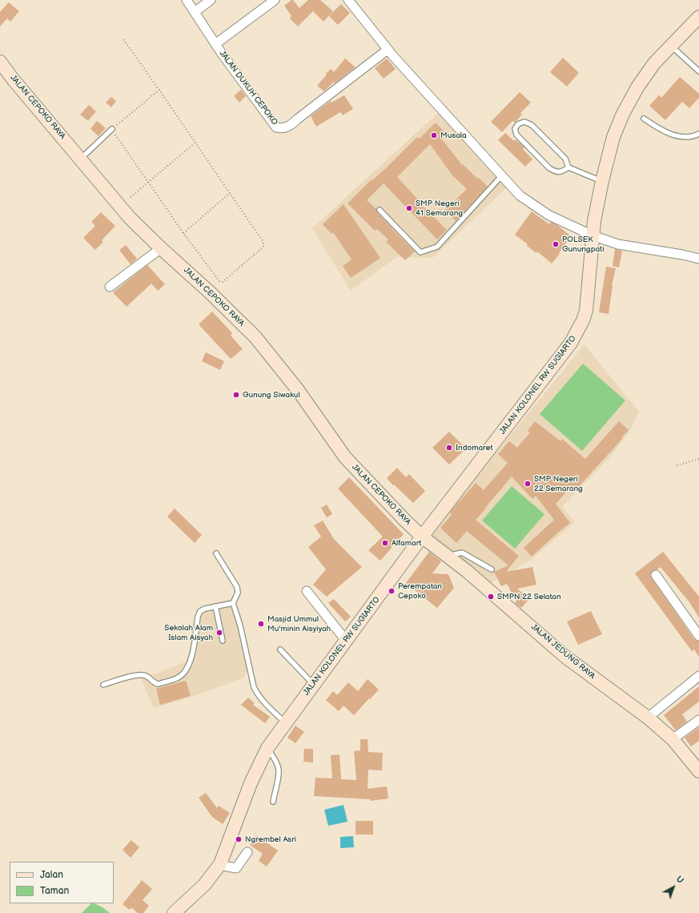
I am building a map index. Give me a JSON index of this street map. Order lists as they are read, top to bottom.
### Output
{
  "streets": {
    "main road": ["JALAN CEPOKO RAYA", "JALAN KOLONEL RW SUGIARTO", "JALAN JEDUNG RAYA"],
    "street": ["JALAN DUKUH CEPOKO"]
  },
  "crossings": [
    ["JALAN CEPOKO RAYA", "JALAN KOLONEL RW SUGIARTO"],
    ["JALAN CEPOKO RAYA", "JALAN JEDUNG RAYA"],
    ["JALAN KOLONEL RW SUGIARTO", "JALAN JEDUNG RAYA"]
  ],
  "places": [
    "Musala",
    "SMP Negeri 41 Semarang",
    "POLSEK Gunungpati",
    "Gunung Siwakul",
    "Indomaret",
    "SMP Negeri 22 Semarang",
    "Alfamart",
    "Perempatan Cepoko",
    "SMPN 22 Selatan",
    "Masjid Ummul Mu'minin Aisyiyah",
    "Sekolah Alam Islam Aisyah",
    "Ngrembel Asri"
  ],
  "legend": ["Jalan", "Taman"],
  "north": "top right"
}
